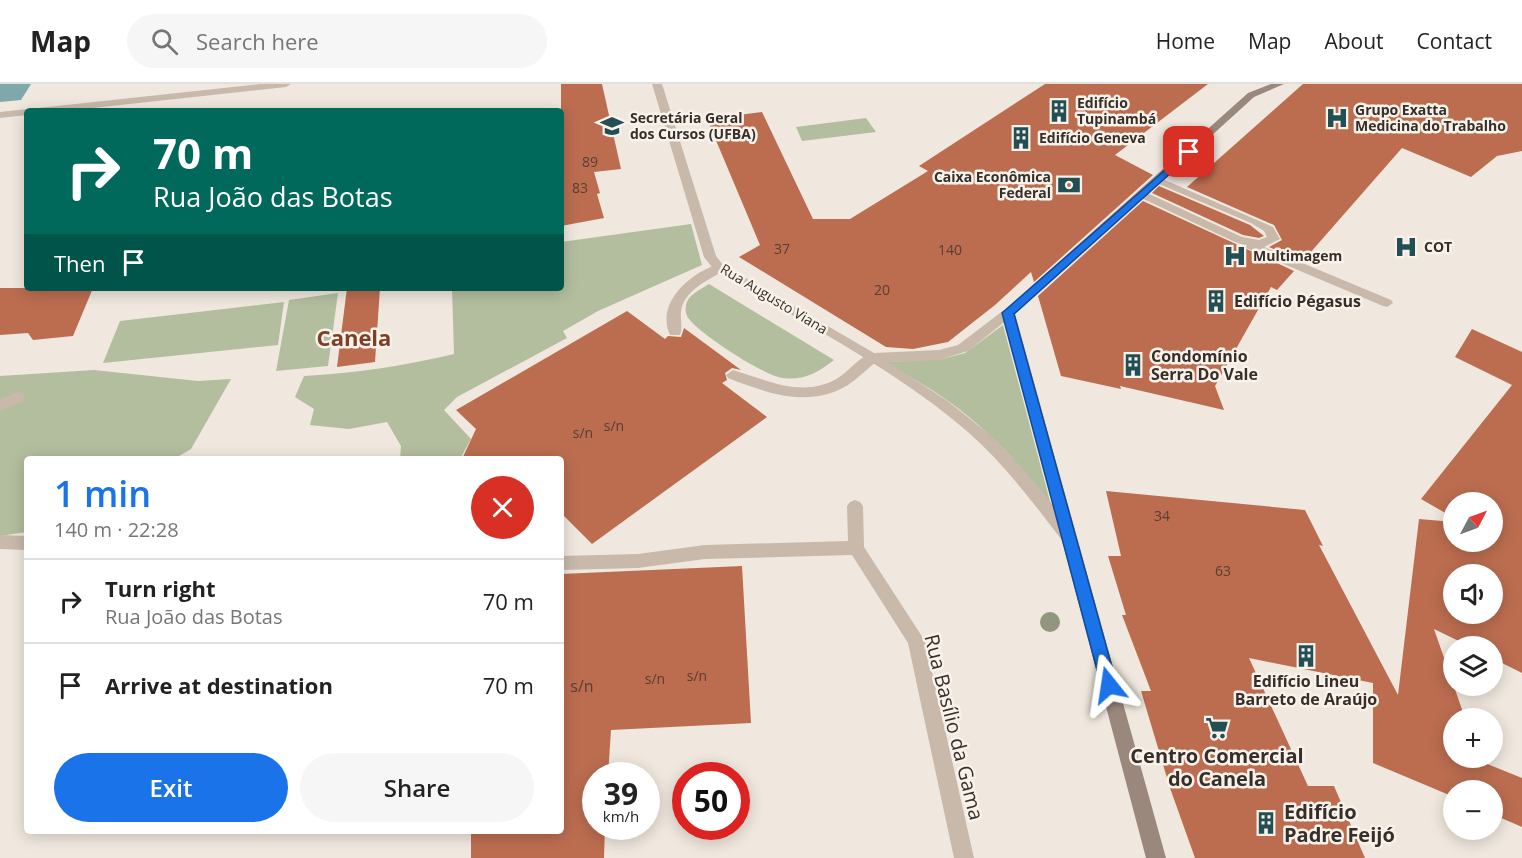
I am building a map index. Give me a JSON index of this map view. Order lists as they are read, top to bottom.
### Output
{
  "streets": {
    "street": ["Rua Augusto Viana", "Rua Basílio da Gama"]
  },
  "districts": ["Canela"],
  "places": {
    "building": [
      "Edifício Tupinambá",
      "Edifício Geneva",
      "Edifício Pégasus",
      "Condomínio Serra Do Vale",
      "Edifício Lineu Barreto de Araújo",
      "Edifício Padre Feijó"
    ],
    "hospital": ["Grupo Exatta Medicina do Trabalho", "COT", "Multimagem"],
    "school or university": ["Secretária Geral dos Cursos (UFBA)"],
    "bank": ["Caixa Econômica Federal"],
    "supermarket": ["Centro Comercial do Canela"]
  },
  "house_numbers": [
    "89",
    "83",
    "37",
    "140",
    "20",
    "s/n",
    "s/n",
    "34",
    "63",
    "s/n",
    "s/n",
    "s/n"
  ],
  "north": "top right",
  "page": {
    "header": "Map",
    "search": "Search here",
    "nav": [
      "Home",
      "Map",
      "About",
      "Contact"
    ],
    "turn": ["70 m", "Rua João das Botas"],
    "then": "Then",
    "heading": ["1 min", "140 m · 22:28"],
    "map_buttons": ["+", "−"],
    "list": [
      {
        "name": "Turn right",
        "note": "Rua João das Botas",
        "value": "70 m"
      },
      {
        "name": "Arrive at destination",
        "value": "70 m"
      }
    ],
    "buttons": ["Exit", "Share"],
    "speed": "39 km/h",
    "limit": "50"
  }
}
